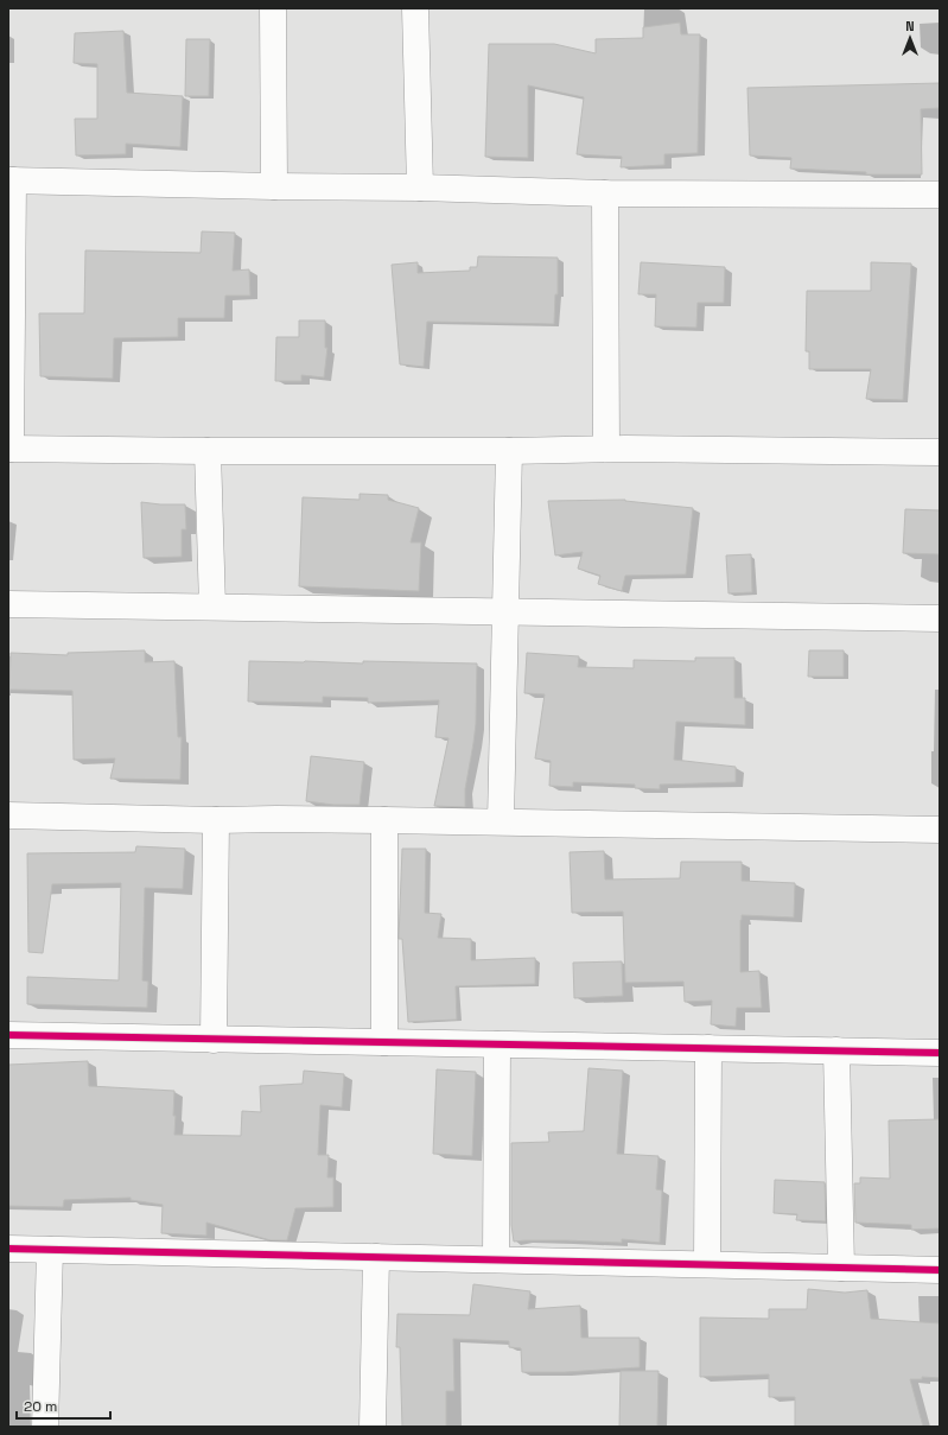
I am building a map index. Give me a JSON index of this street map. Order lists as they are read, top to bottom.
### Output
{
  "scale_bar": "20 m",
  "north": "top"
}
